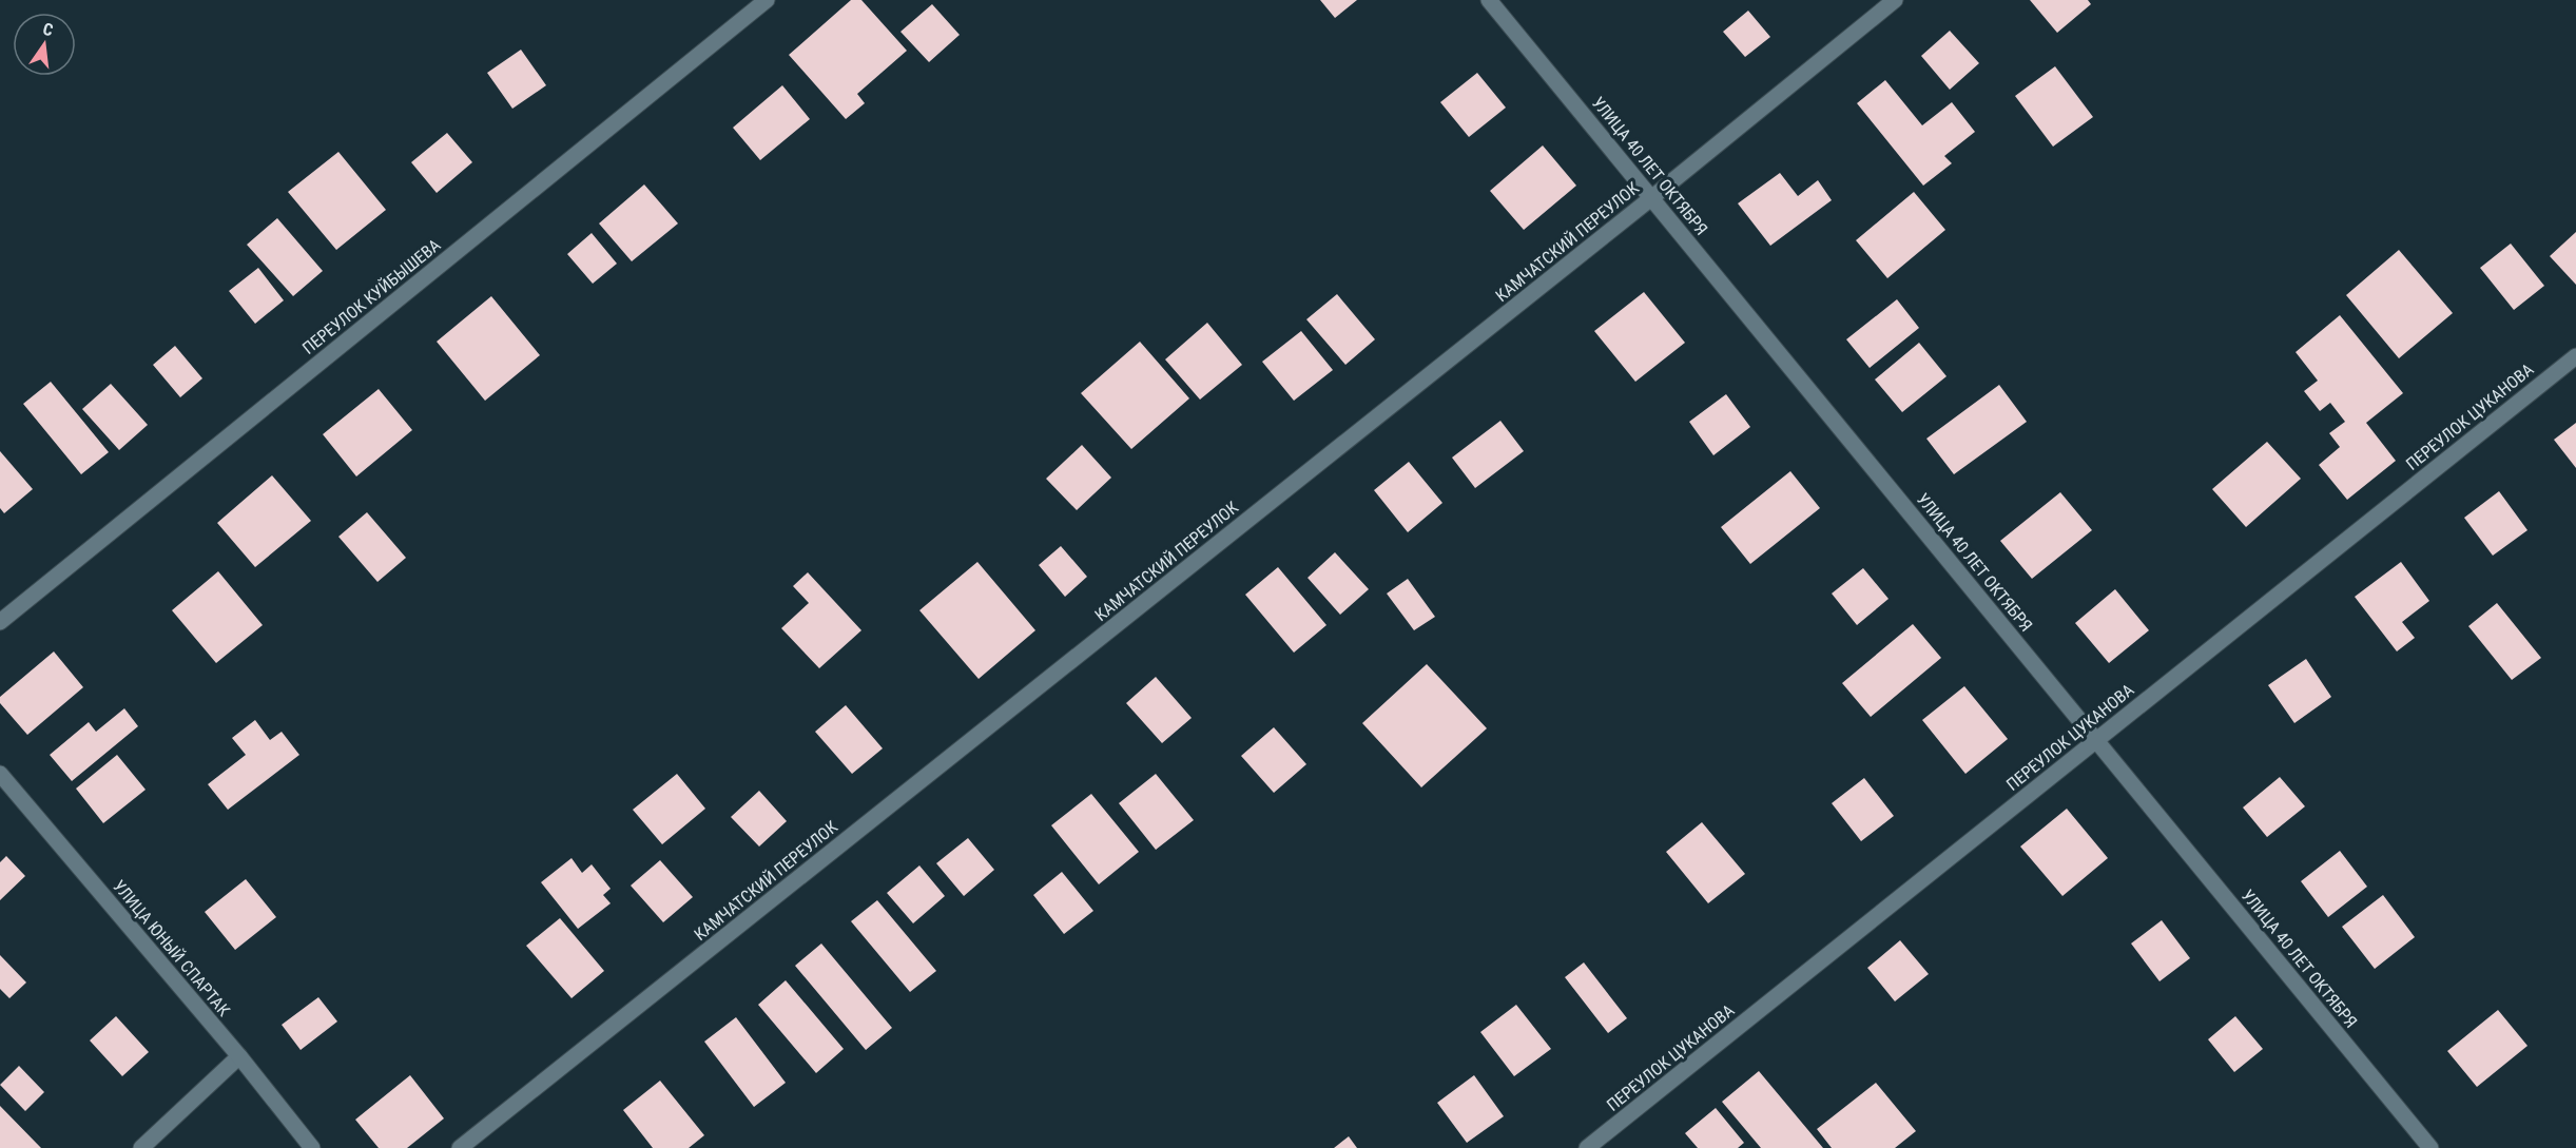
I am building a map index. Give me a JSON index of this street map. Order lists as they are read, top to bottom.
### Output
{
  "streets": {
    "street": [
      "УЛИЦА 40 ЛЕТ ОКТЯБРЯ",
      "КАМЧАТСКИЙ ПЕРЕУЛОК",
      "ПЕРЕУЛОК КУЙБЫШЕВА",
      "ПЕРЕУЛОК ЦУКАНОВА",
      "УЛИЦА ЮНЫЙ СПАРТАК"
    ]
  },
  "crossings": [
    ["УЛИЦА 40 ЛЕТ ОКТЯБРЯ", "КАМЧАТСКИЙ ПЕРЕУЛОК"],
    ["УЛИЦА 40 ЛЕТ ОКТЯБРЯ", "ПЕРЕУЛОК ЦУКАНОВА"]
  ],
  "north": "top"
}
